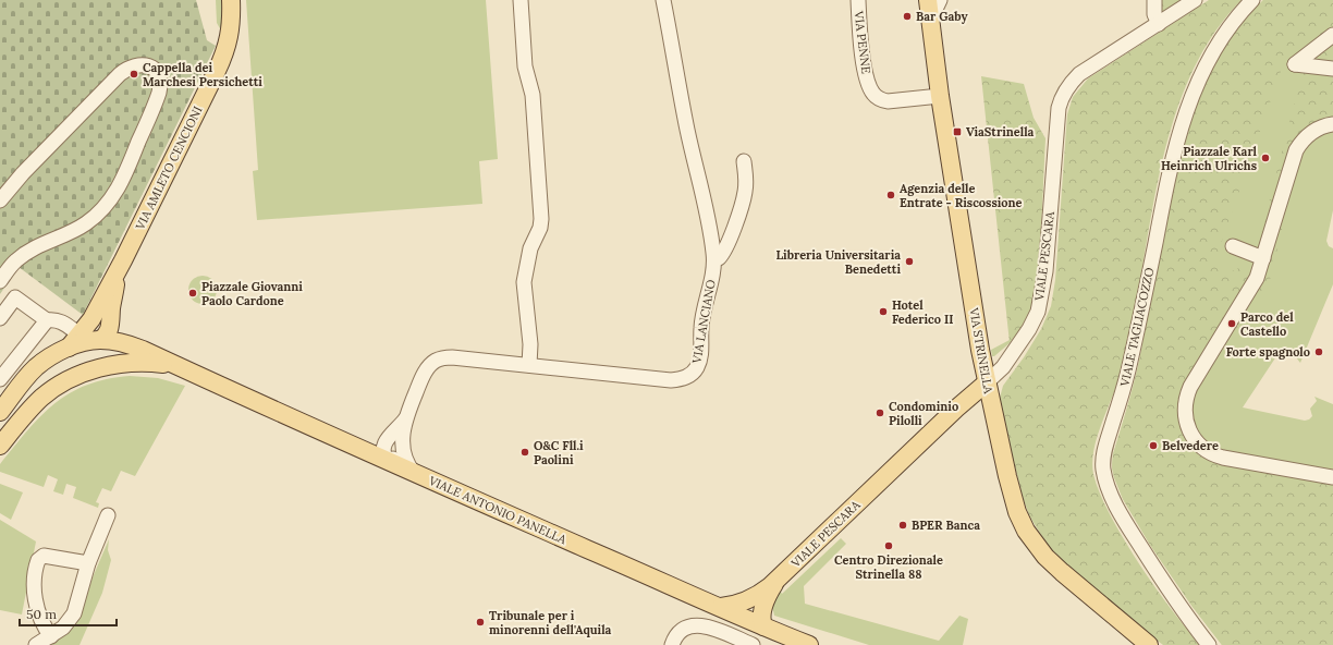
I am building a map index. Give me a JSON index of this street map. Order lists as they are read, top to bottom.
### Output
{
  "streets": {
    "main road": [
      "VIA AMLETO CENCIONI",
      "VIALE PESCARA",
      "VIA STRINELLA",
      "VIALE ANTONIO PANELLA"
    ],
    "street": ["VIA PENNE", "VIA LANCIANO", "VIALE TAGLIACOZZO"]
  },
  "crossings": [
    ["VIA PENNE", "VIA STRINELLA"],
    ["VIA AMLETO CENCIONI", "VIALE ANTONIO PANELLA"],
    ["VIALE PESCARA", "VIA STRINELLA"],
    ["VIALE PESCARA", "VIALE ANTONIO PANELLA"],
    ["VIA LANCIANO", "VIALE ANTONIO PANELLA"]
  ],
  "places": {
    "other": [
      "Bar Gaby",
      "Cappella dei Marchesi Persichetti",
      "Piazzale Karl Heinrich Ulrichs",
      "Agenzia delle Entrate - Riscossione",
      "Libreria Universitaria Benedetti",
      "Piazzale Giovanni Paolo Cardone",
      "Hotel Federico II",
      "Parco del Castello",
      "Forte spagnolo",
      "Condominio Pilolli",
      "Belvedere",
      "O&C Fll.i Paolini",
      "BPER Banca",
      "Centro Direzionale Strinella 88",
      "Tribunale per i minorenni dell'Aquila"
    ],
    "transit": ["ViaStrinella"]
  },
  "scale_bar": "50 m"
}
